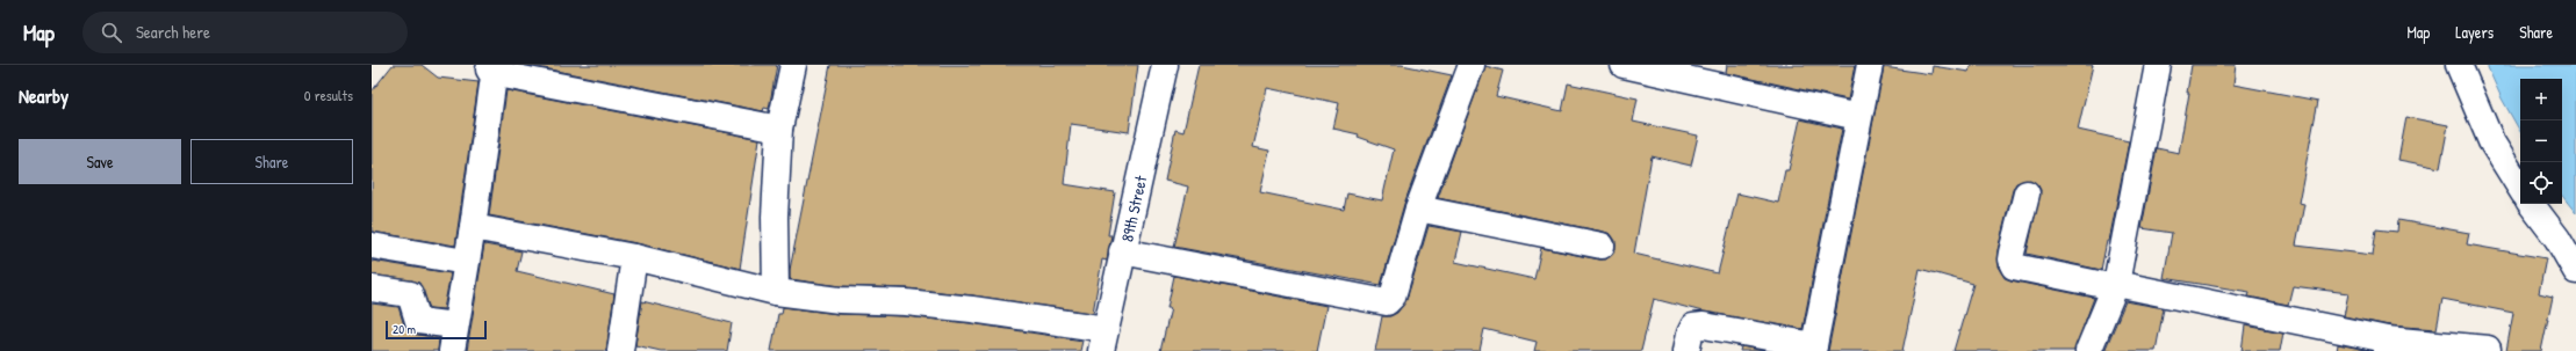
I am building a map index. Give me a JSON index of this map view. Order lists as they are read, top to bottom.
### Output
{
  "streets": {
    "street": ["89th Street"]
  },
  "scale_bar": "20 m",
  "page": {
    "header": "Map",
    "search": "Search here",
    "nav": ["Map", "Layers", "Share"],
    "heading": ["Nearby", "0 results"],
    "map_buttons": ["+", "−"],
    "buttons": ["Save", "Share"],
    "scale": "20 m"
  }
}
